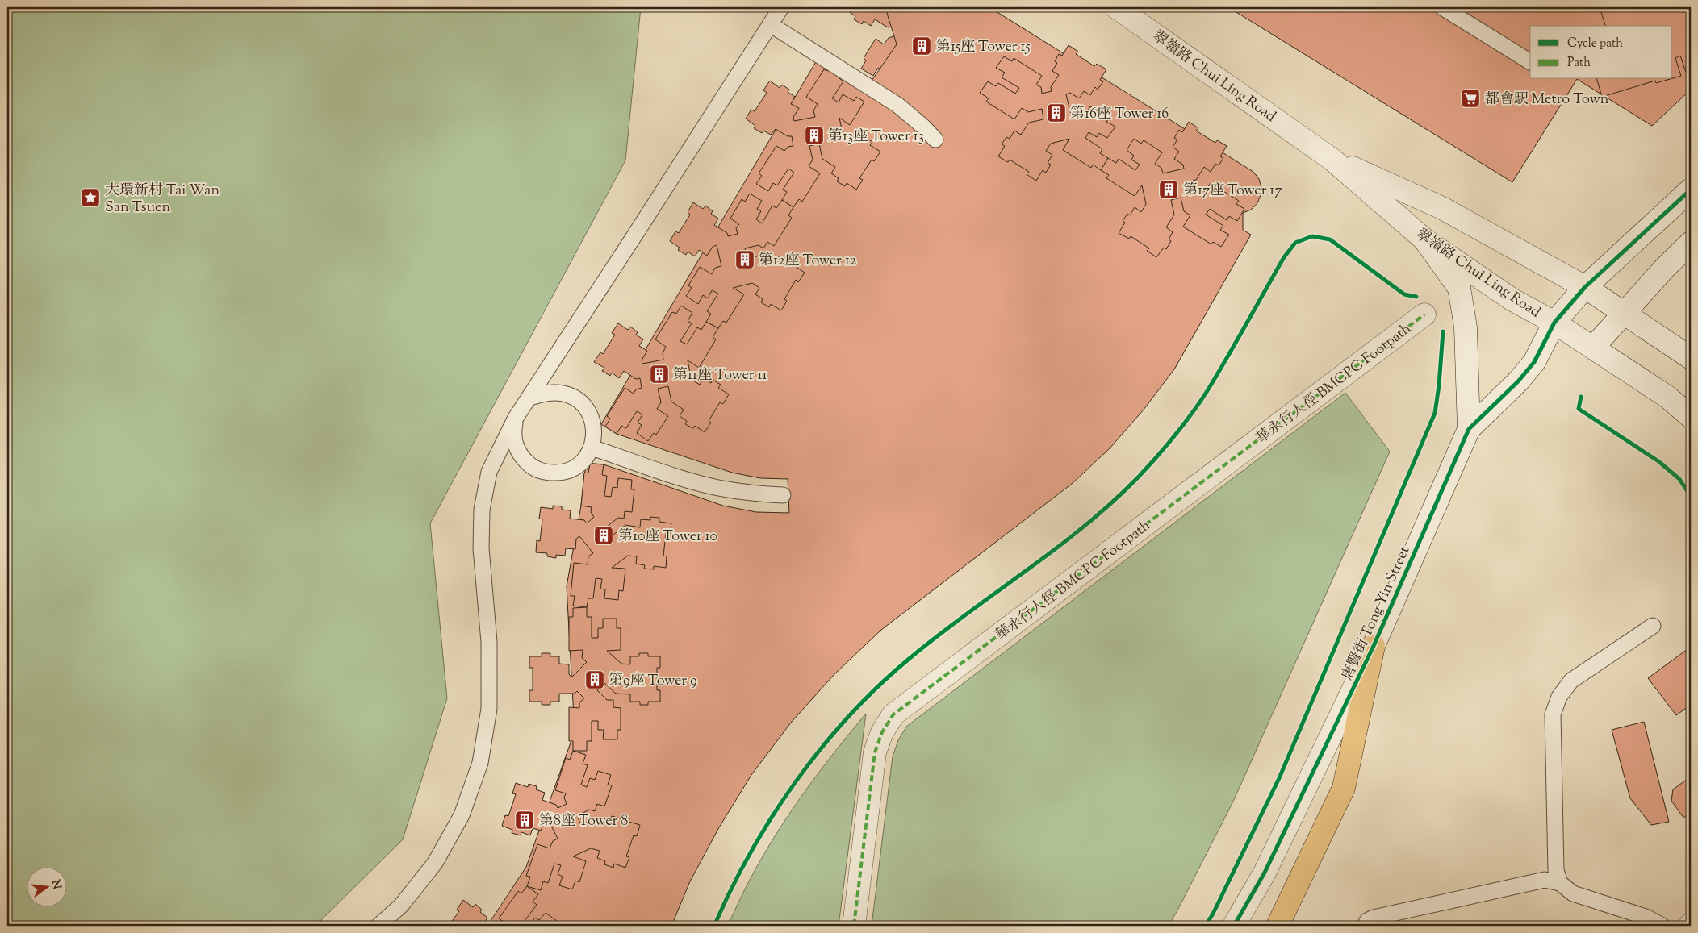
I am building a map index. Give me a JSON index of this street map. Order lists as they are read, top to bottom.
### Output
{
  "streets": {
    "street": ["翠嶺路 Chui Ling Road", "華永行人徑 BMCPC Footpath", "唐賢街 Tong Yin Street"]
  },
  "crossings": [
    ["翠嶺路 Chui Ling Road", "唐賢街 Tong Yin Street"]
  ],
  "places": {
    "building": [
      "第15座 Tower 15",
      "第16座 Tower 16",
      "第13座 Tower 13",
      "第17座 Tower 17",
      "第12座 Tower 12",
      "第11座 Tower 11",
      "第10座 Tower 10",
      "第9座 Tower 9",
      "第8座 Tower 8"
    ],
    "supermarket": ["都會駅 Metro Town"],
    "place": ["大環新村 Tai Wan San Tsuen"]
  },
  "legend": ["Cycle path", "Path"],
  "north": "right"
}
